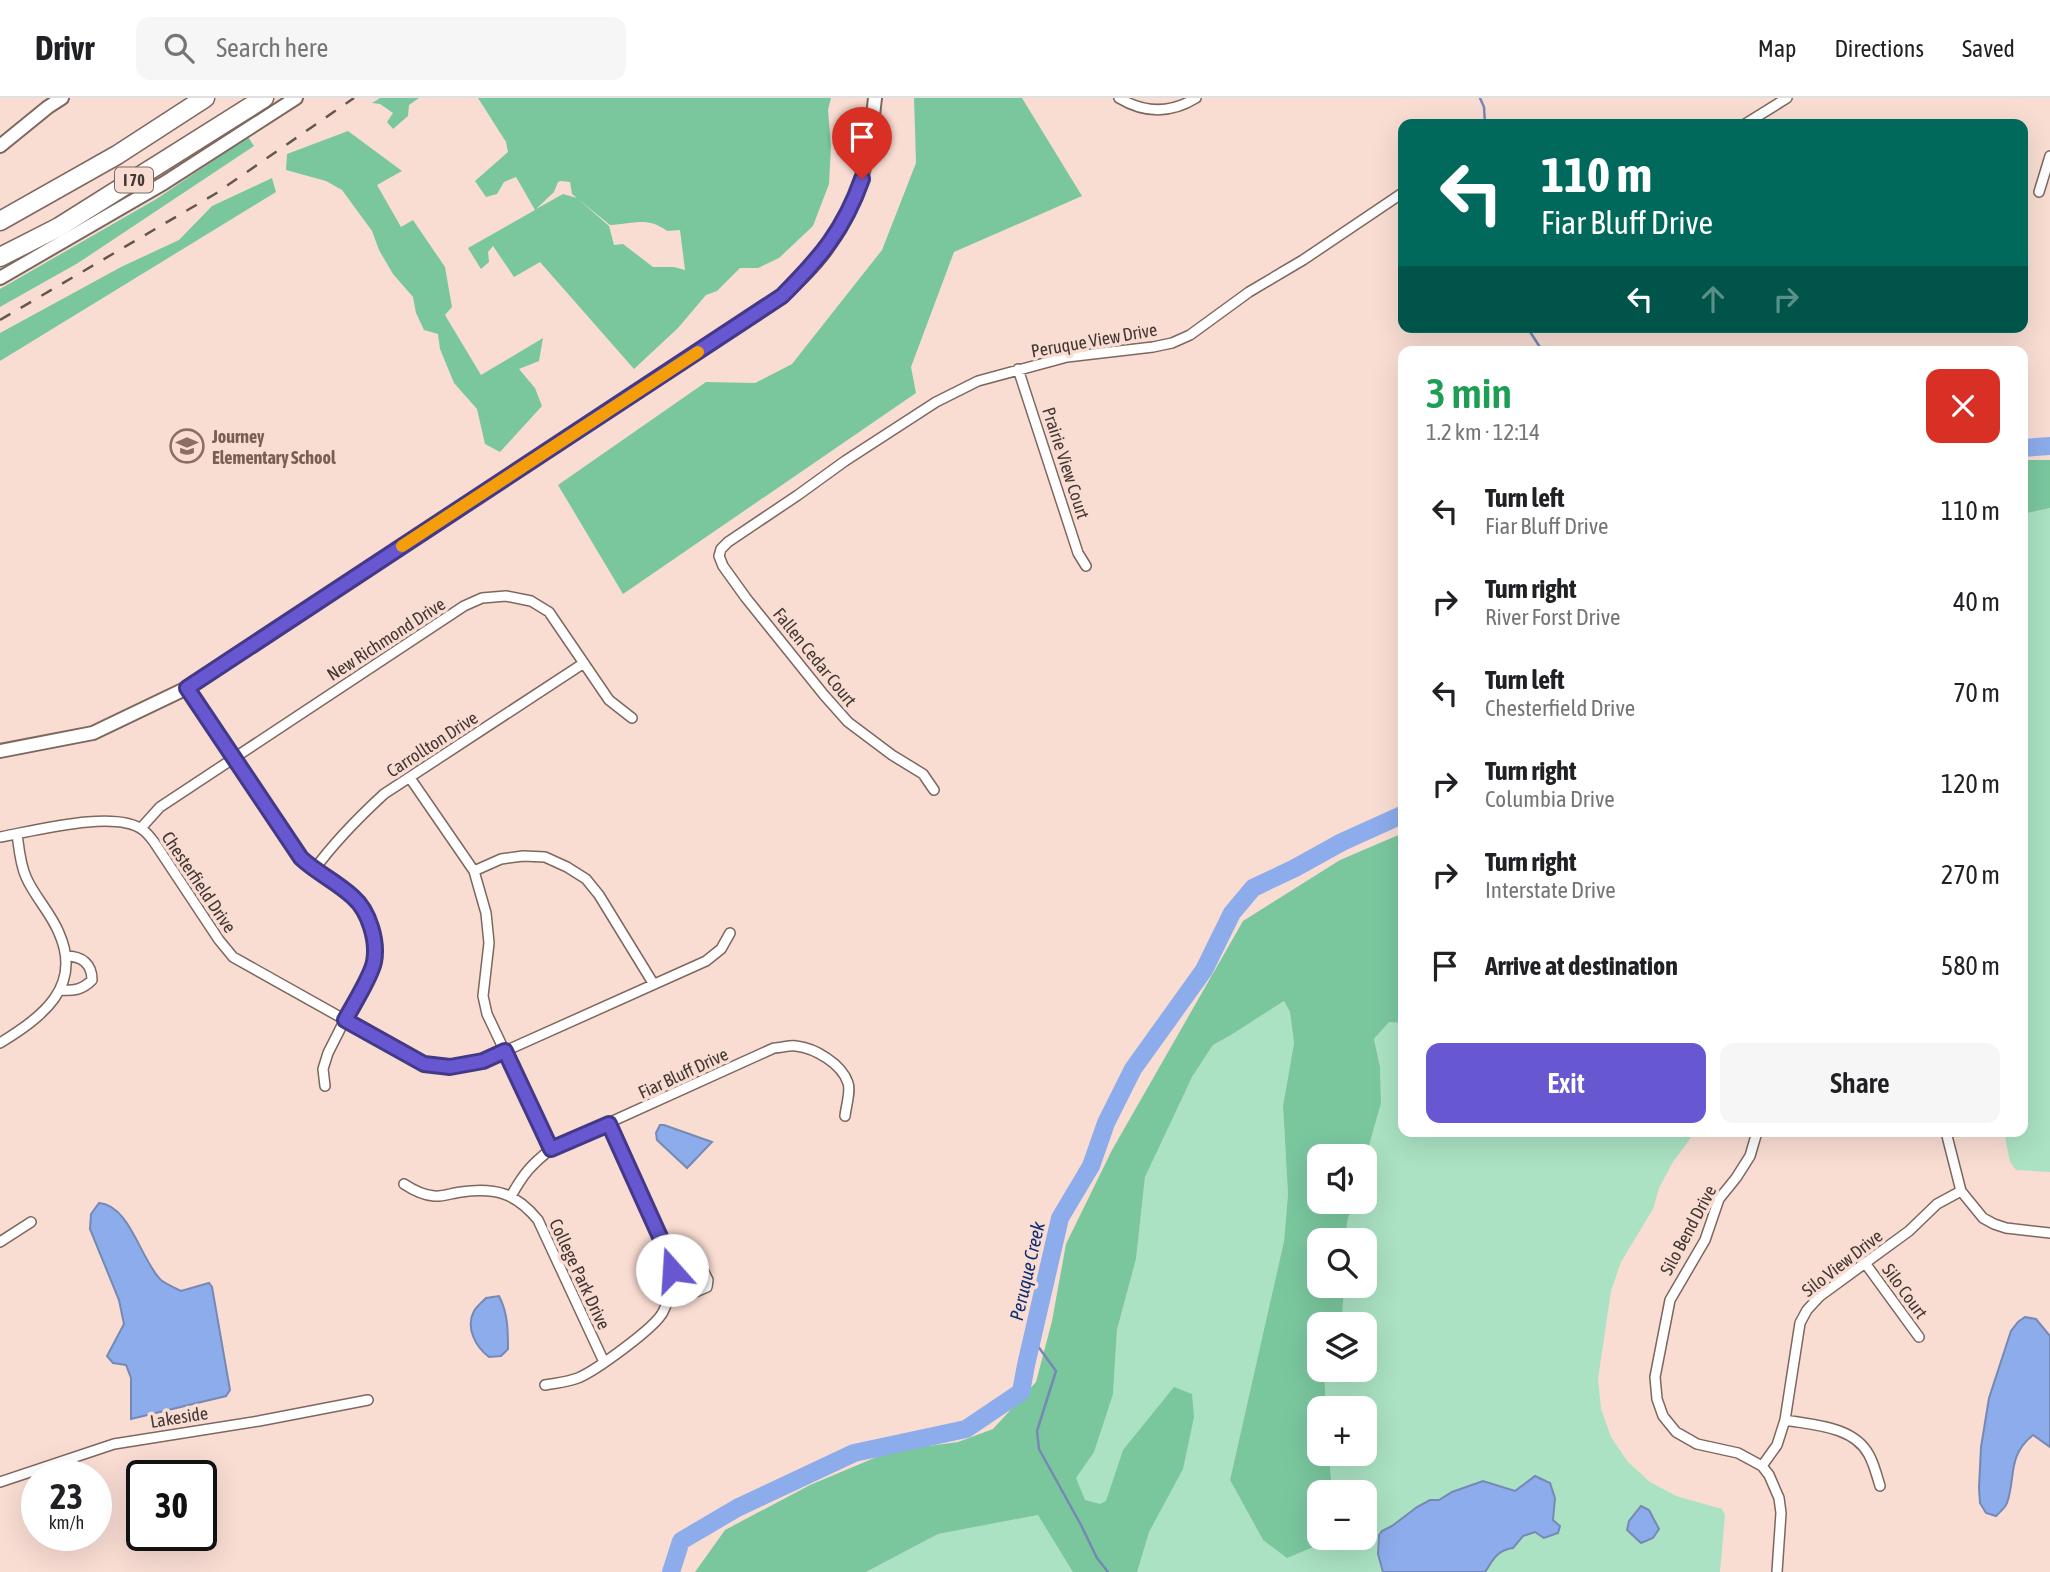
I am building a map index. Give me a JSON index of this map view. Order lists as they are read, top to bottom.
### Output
{
  "streets": {
    "highway": ["I 70"],
    "street": [
      "Peruque View Drive",
      "Prairie View Court",
      "New Richmond Drive",
      "Fallen Cedar Court",
      "Carrollton Drive",
      "Chesterfield Drive",
      "Fiar Bluff Drive",
      "Silo Bend Drive",
      "Silo View Drive",
      "College Park Drive",
      "Silo Court",
      "Lakeside"
    ]
  },
  "crossings": [
    ["Peruque View Drive", "Prairie View Court"],
    ["Peruque View Drive", "Fallen Cedar Court"],
    ["New Richmond Drive", "Carrollton Drive"],
    ["New Richmond Drive", "Chesterfield Drive"],
    ["Fiar Bluff Drive", "College Park Drive"],
    ["Silo Bend Drive", "Silo View Drive"],
    ["Silo View Drive", "Silo Court"]
  ],
  "water": ["Peruque Creek"],
  "places": {
    "school or university": ["Journey Elementary School"]
  },
  "page": {
    "header": "Drivr",
    "search": "Search here",
    "nav": ["Map", "Directions", "Saved"],
    "turn": ["110 m", "Fiar Bluff Drive"],
    "heading": ["3 min", "1.2 km · 12:14"],
    "list": [
      {
        "name": "Turn left",
        "note": "Fiar Bluff Drive",
        "value": "110 m"
      },
      {
        "name": "Turn right",
        "note": "River Forst Drive",
        "value": "40 m"
      },
      {
        "name": "Turn left",
        "note": "Chesterfield Drive",
        "value": "70 m"
      },
      {
        "name": "Turn right",
        "note": "Columbia Drive",
        "value": "120 m"
      },
      {
        "name": "Turn right",
        "note": "Interstate Drive",
        "value": "270 m"
      },
      {
        "name": "Arrive at destination",
        "value": "580 m"
      }
    ],
    "buttons": ["Exit", "Share"],
    "map_buttons": ["+", "−"],
    "speed": "23 km/h",
    "limit": "30"
  }
}
